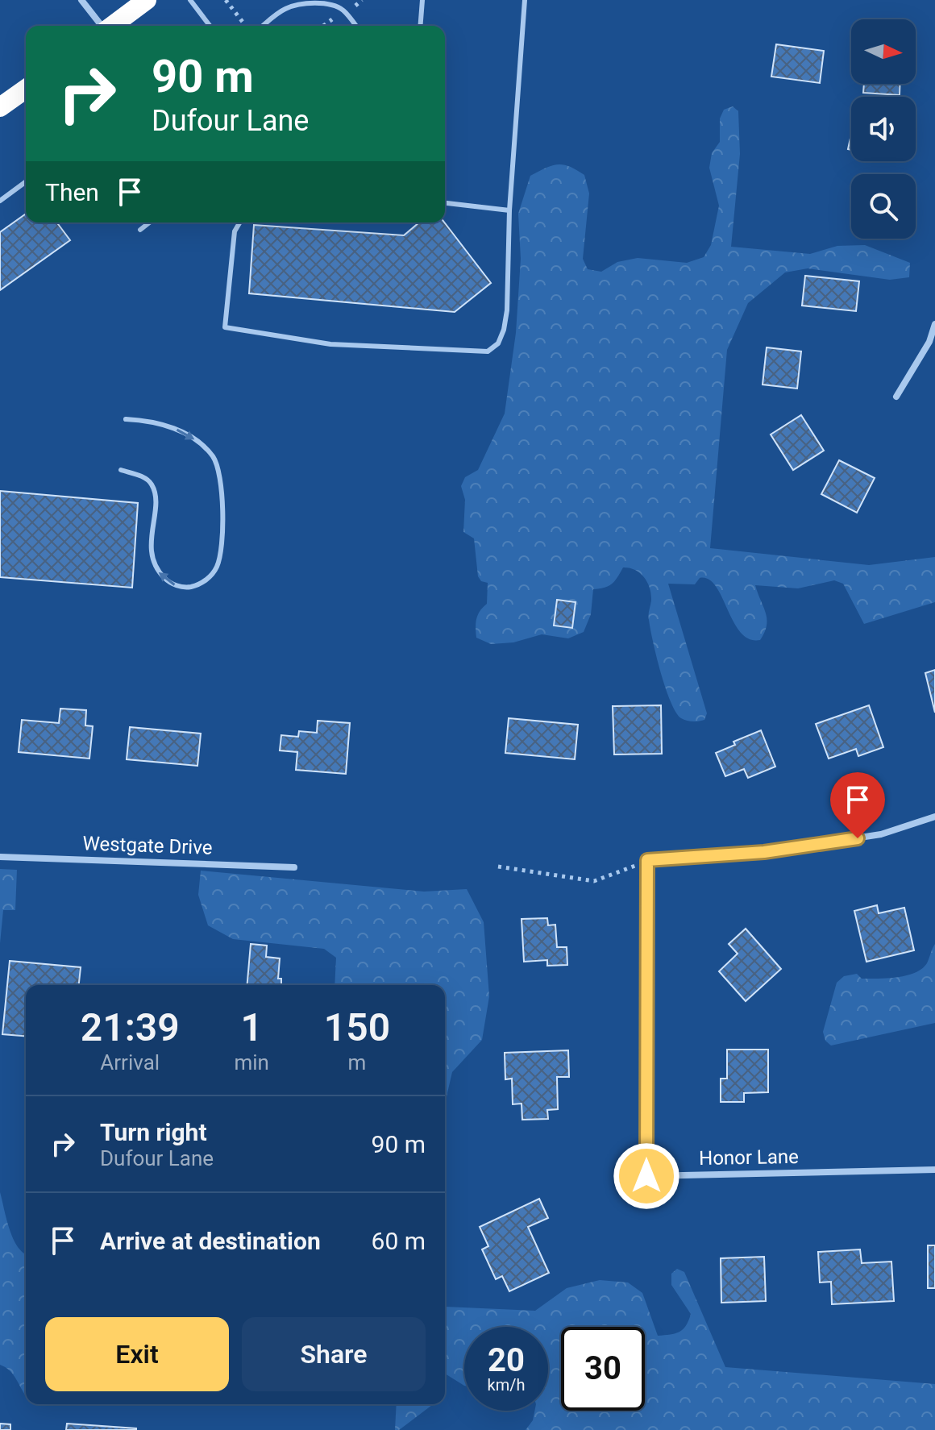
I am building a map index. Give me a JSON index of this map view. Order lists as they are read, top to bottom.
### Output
{
  "streets": {
    "street": ["Westgate Drive", "Honor Lane"]
  },
  "north": "right",
  "page": {
    "turn": ["90 m", "Dufour Lane"],
    "then": "Then",
    "eta": [
      "21:39",
      "Arrival",
      "1",
      "min",
      "150",
      "m"
    ],
    "list": [
      {
        "name": "Turn right",
        "note": "Dufour Lane",
        "value": "90 m"
      },
      {
        "name": "Arrive at destination",
        "value": "60 m"
      }
    ],
    "buttons": ["Exit", "Share"],
    "speed": "20 km/h",
    "limit": "30"
  }
}
